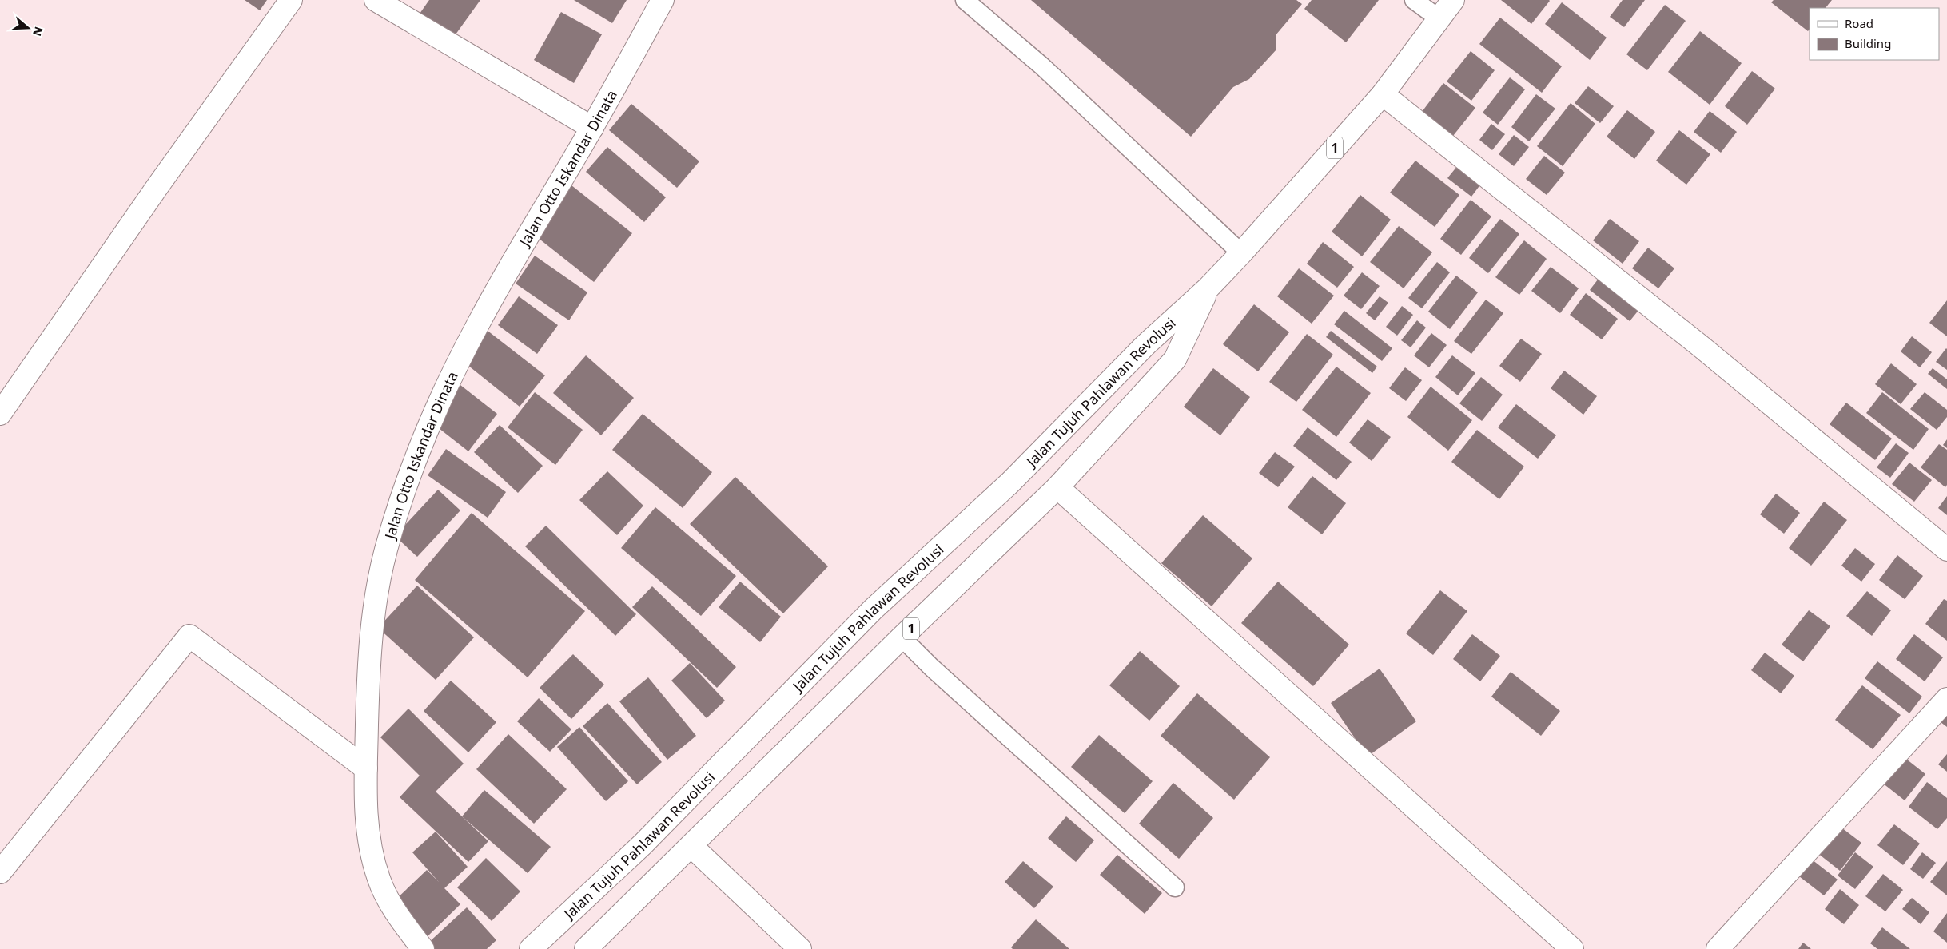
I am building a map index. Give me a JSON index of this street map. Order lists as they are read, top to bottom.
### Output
{
  "streets": {
    "street": ["1", "Jalan Otto Iskandar Dinata", "Jalan Tujuh Pahlawan Revolusi"]
  },
  "legend": ["Road", "Building"],
  "north": "right"
}
